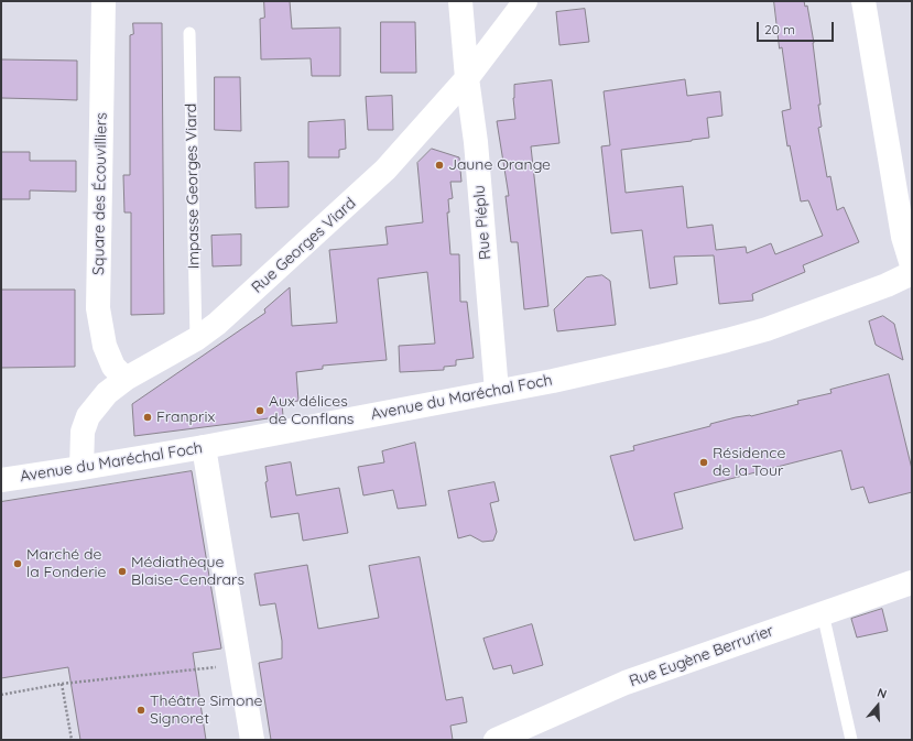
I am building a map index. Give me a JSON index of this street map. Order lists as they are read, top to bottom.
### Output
{
  "streets": {
    "street": [
      "Square des Écouvilliers",
      "Rue Piéplu",
      "Rue Georges Viard",
      "Avenue du Maréchal Foch",
      "Rue Eugène Berrurier"
    ],
    "lane": ["Impasse Georges Viard"]
  },
  "crossings": [
    ["Impasse Georges Viard", "Rue Georges Viard"],
    ["Square des Écouvilliers", "Rue Georges Viard"],
    ["Rue Piéplu", "Rue Georges Viard"],
    ["Rue Piéplu", "Avenue du Maréchal Foch"],
    ["Rue Georges Viard", "Avenue du Maréchal Foch"]
  ],
  "places": [
    "Jaune Orange",
    "Aux délices de Conflans",
    "Franprix",
    "Résidence de la Tour",
    "Marché de la Fonderie",
    "Médiathèque Blaise-Cendrars",
    "Théâtre Simone Signoret"
  ],
  "scale_bar": "20 m",
  "north": "top"
}
